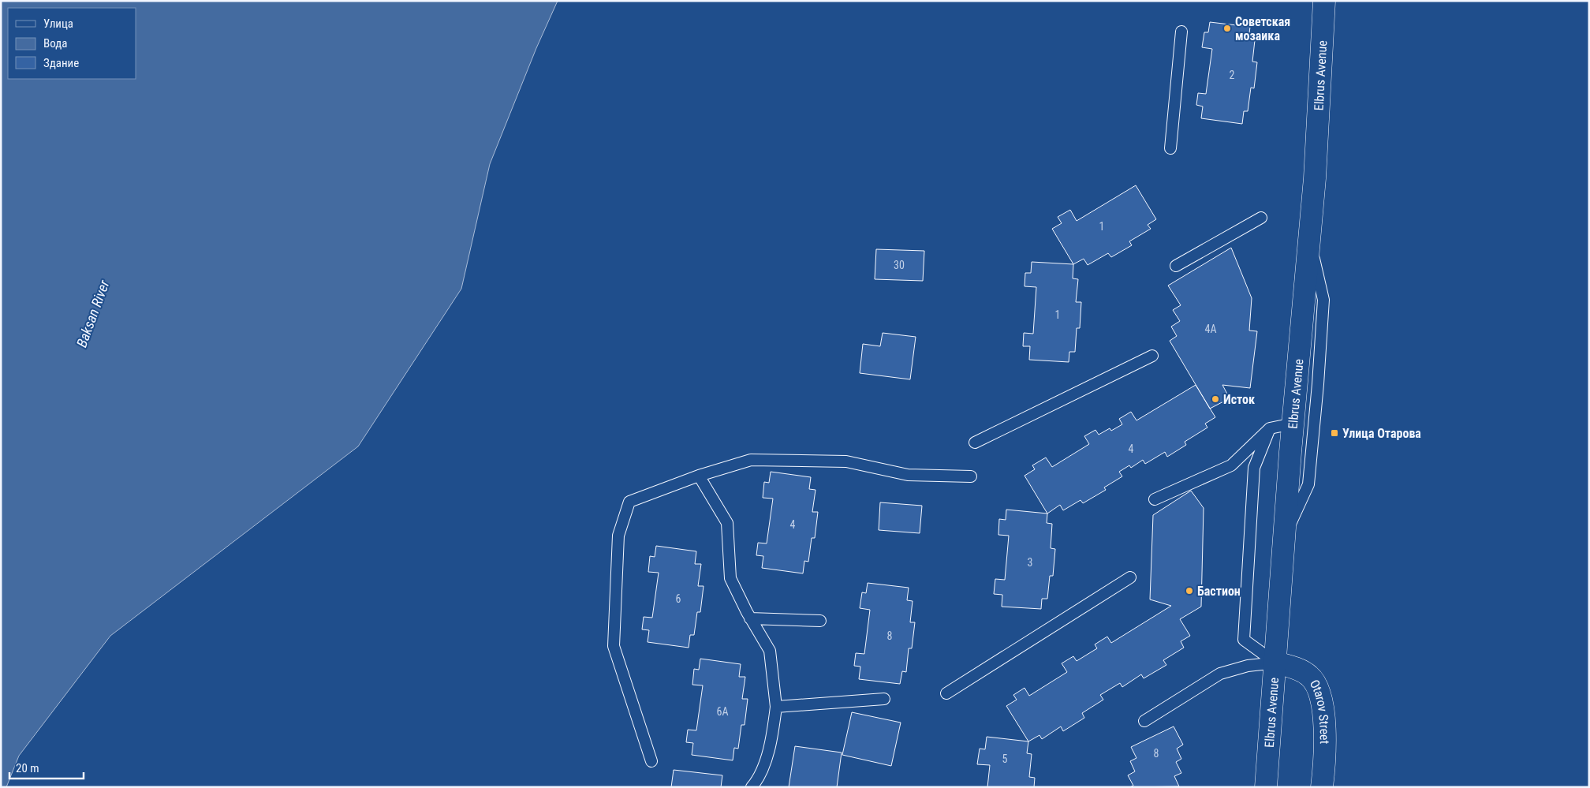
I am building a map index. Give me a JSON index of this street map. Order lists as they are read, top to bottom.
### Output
{
  "streets": {
    "main road": ["Elbrus Avenue", "Otarov Street"]
  },
  "crossings": [
    ["Elbrus Avenue", "Otarov Street"]
  ],
  "water": ["Baksan River"],
  "places": {
    "other": ["Советская мозаика", "Исток", "Бастион"],
    "transit": ["Улица Отарова"]
  },
  "house_numbers": [
    "2",
    "1",
    "30",
    "1",
    "4А",
    "4",
    "4",
    "3",
    "6",
    "8",
    "6А",
    "8",
    "5"
  ],
  "legend": ["Улица", "Вода", "Здание"],
  "scale_bar": "20 m"
}
